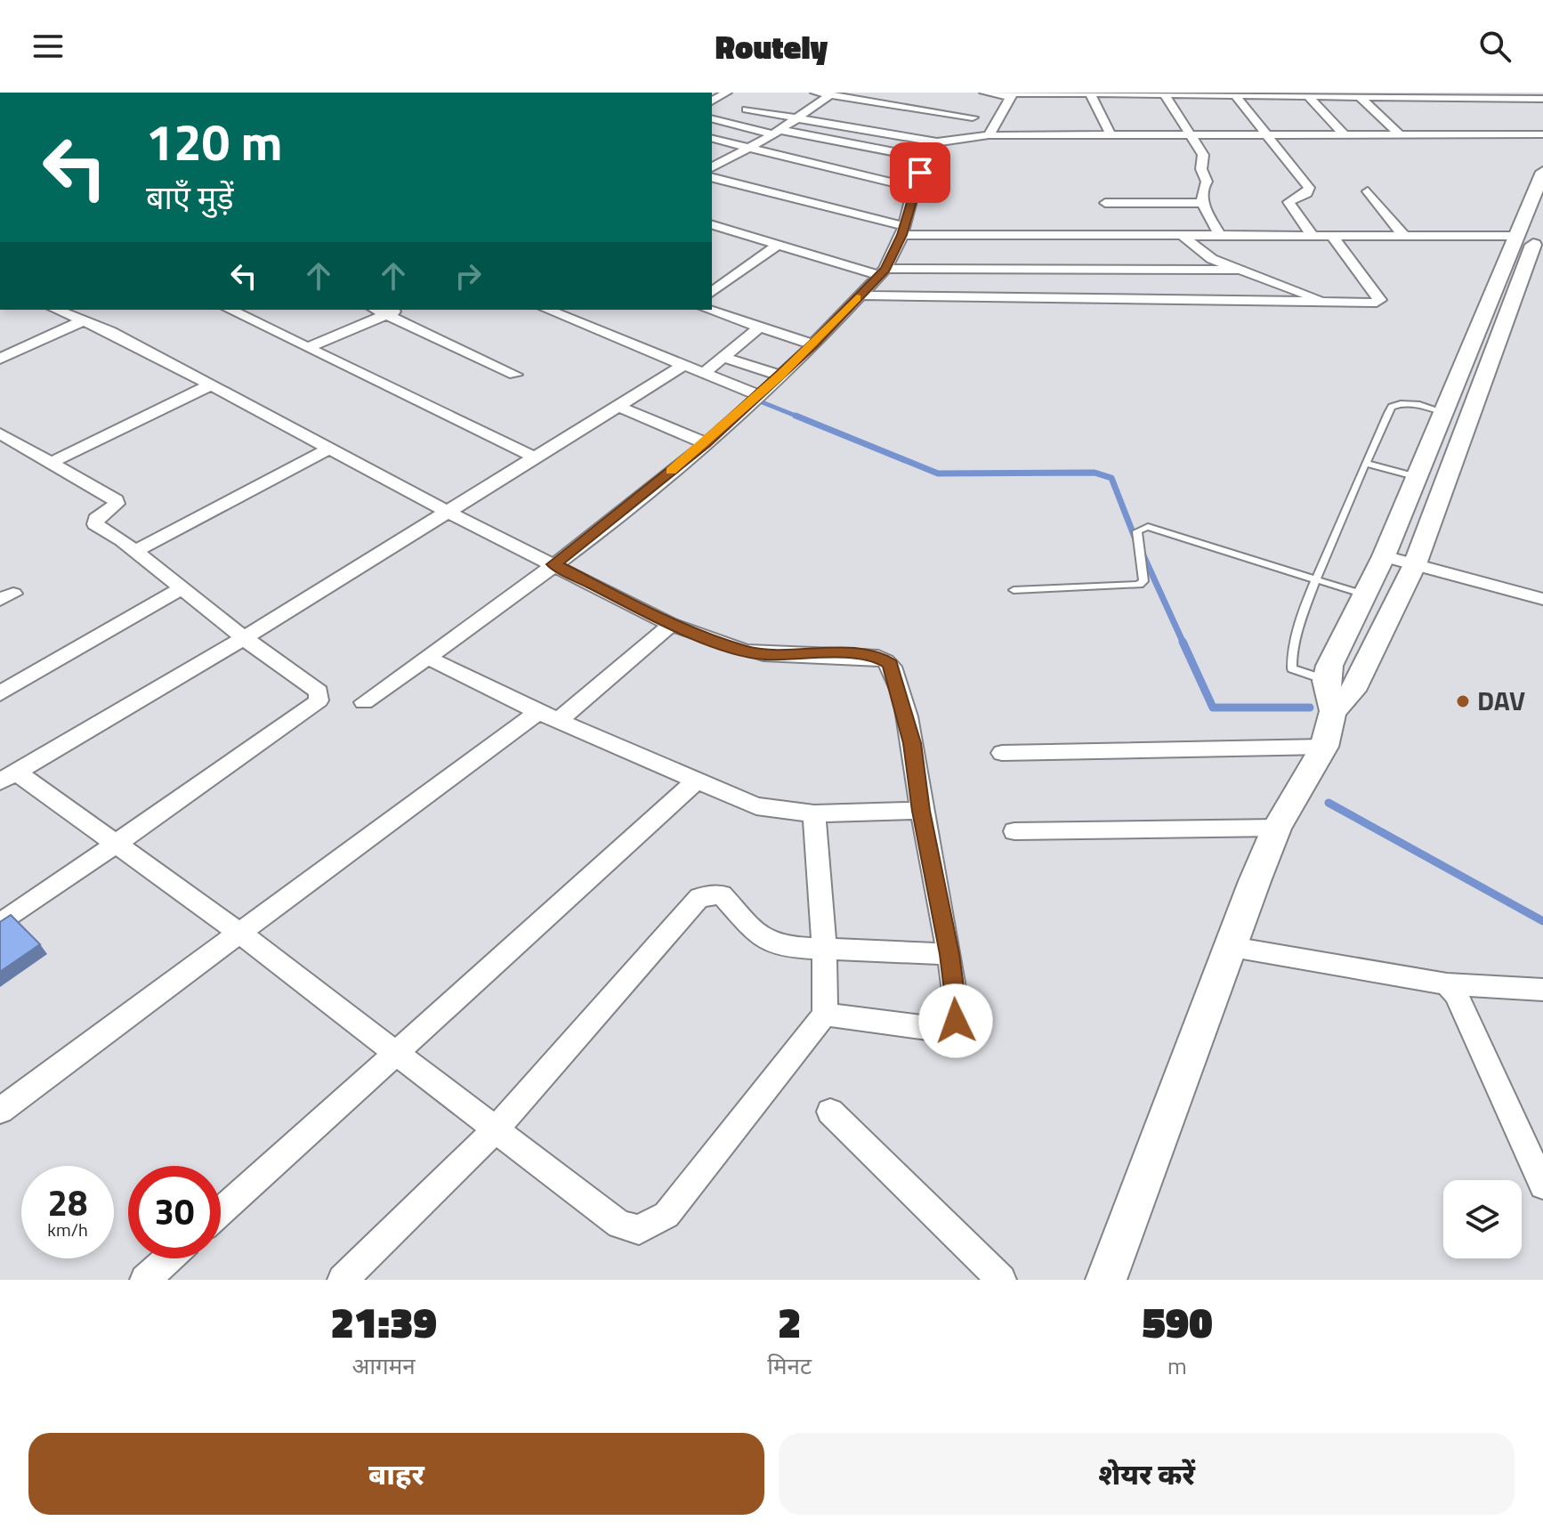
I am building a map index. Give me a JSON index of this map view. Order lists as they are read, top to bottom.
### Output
{
  "places": ["DAV"],
  "page": {
    "header": "Routely",
    "turn": ["120 m", "बाएँ मुड़ें"],
    "speed": "28 km/h",
    "limit": "30",
    "eta": [
      "21:39",
      "आगमन",
      "2",
      "मिनट",
      "590",
      "m"
    ],
    "buttons": ["बाहर", "शेयर करें"]
  }
}
